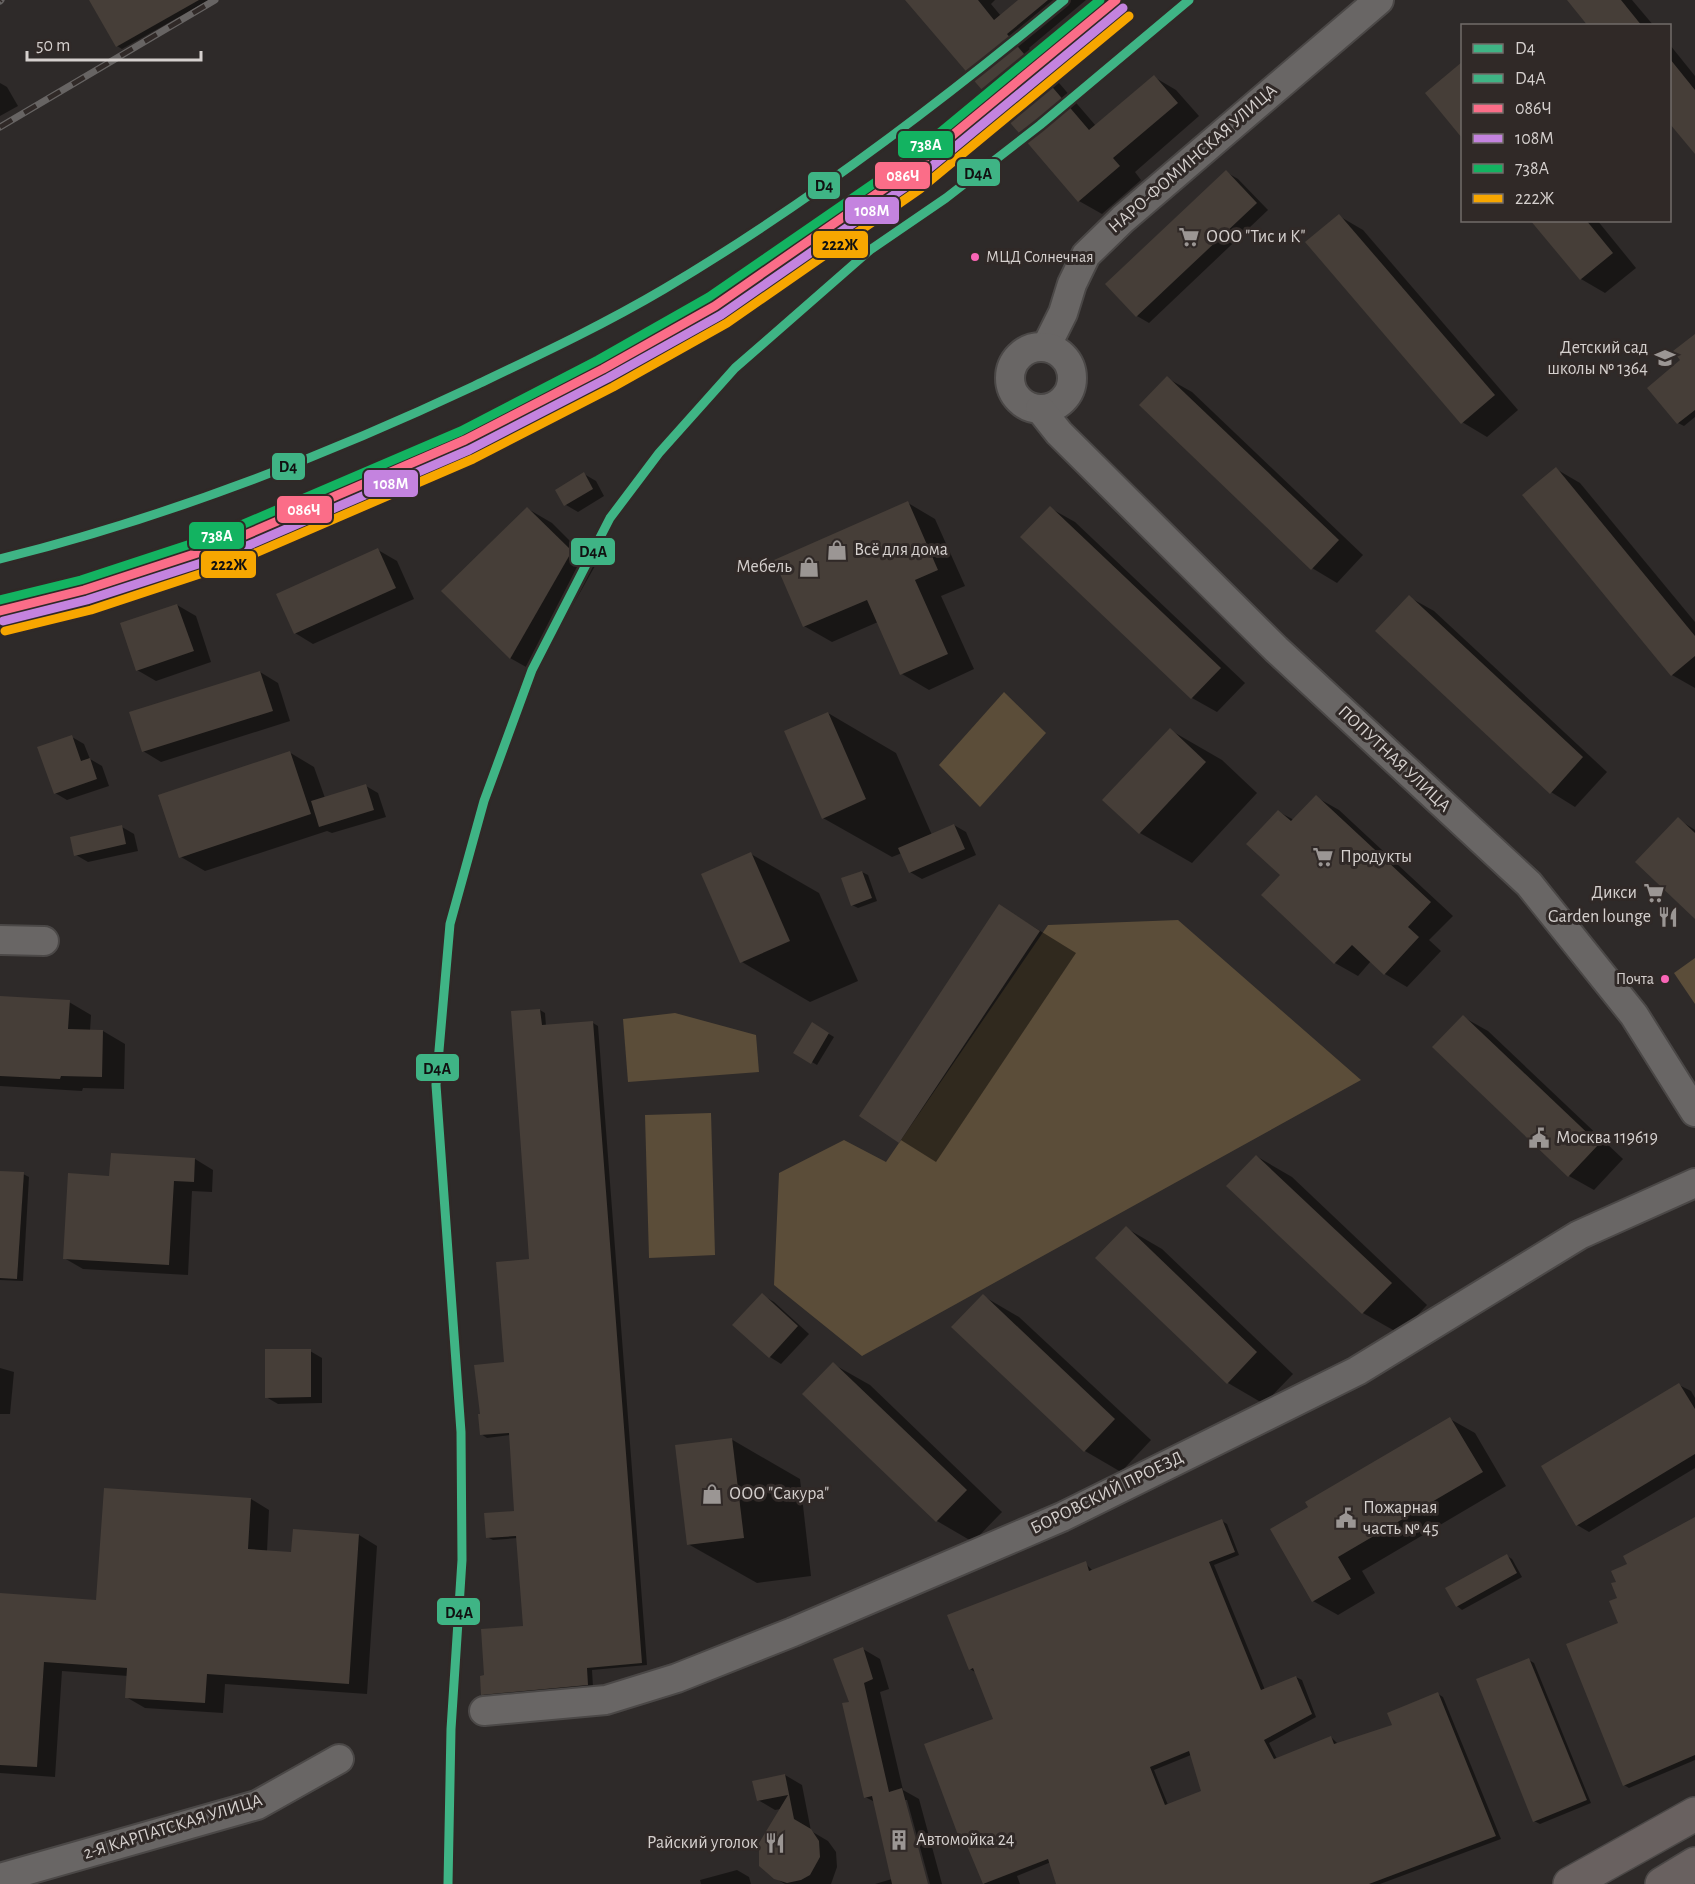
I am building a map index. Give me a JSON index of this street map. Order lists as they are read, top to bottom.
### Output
{
  "streets": {
    "street": [
      "НАРО-ФОМИНСКАЯ УЛИЦА",
      "ПОПУТНАЯ УЛИЦА",
      "БОРОВСКИЙ ПРОЕЗД",
      "2-Я КАРПАТСКАЯ УЛИЦА"
    ]
  },
  "crossings": [
    ["НАРО-ФОМИНСКАЯ УЛИЦА", "ПОПУТНАЯ УЛИЦА"]
  ],
  "places": {
    "supermarket": ["ООО \"Тис и К\"", "Продукты", "Дикси"],
    "other": ["МЦД Солнечная", "Почта"],
    "school or university": ["Детский сад школы № 1364"],
    "shop": ["Всё для дома", "Мебель", "ООО \"Сакура\""],
    "restaurant": ["Garden lounge", "Райский уголок"],
    "public building": ["Москва 119619", "Пожарная часть № 45"],
    "building": ["Автомойка 24"]
  },
  "lines": [
    "transit line D4",
    "transit line D4А",
    "transit line 086Ч",
    "transit line 738А",
    "transit line 108М",
    "transit line 222Ж"
  ],
  "legend": [
    "D4",
    "D4А",
    "086Ч",
    "108М",
    "738А",
    "222Ж"
  ],
  "scale_bar": "50 m"
}
